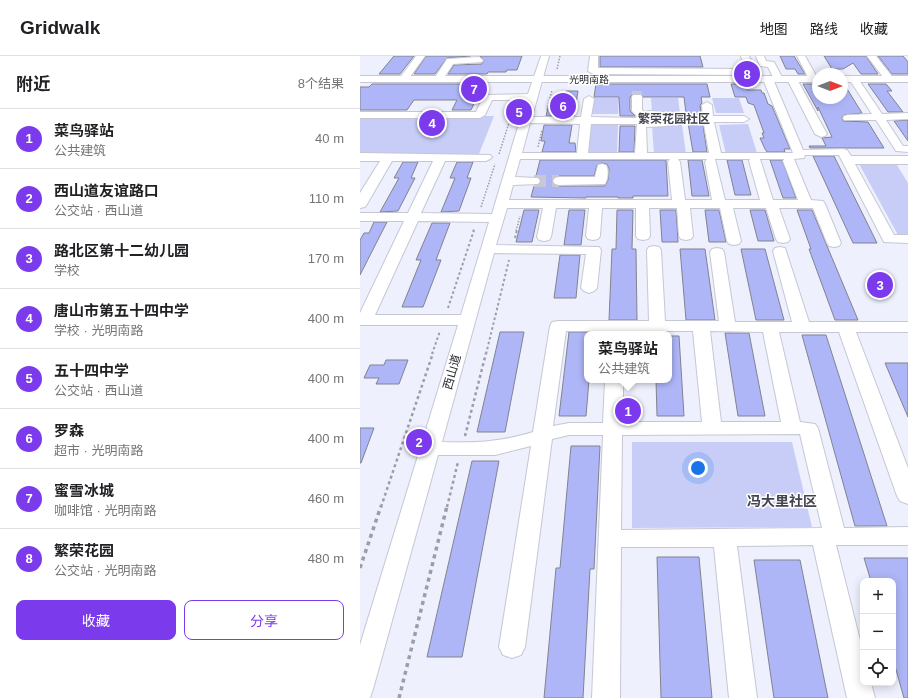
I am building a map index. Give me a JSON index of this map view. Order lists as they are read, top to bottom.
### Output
{
  "streets": {
    "main road": ["光明南路"],
    "street": ["西山道"]
  },
  "crossings": [
    ["光明南路", "西山道"]
  ],
  "districts": ["繁荣花园社区", "冯大里社区"],
  "north": "right",
  "page": {
    "header": "Gridwalk",
    "nav": ["地图", "路线", "收藏"],
    "heading": ["附近", "8个结果"],
    "pins": [
      "8",
      "7",
      "6",
      "5",
      "4",
      "3",
      "1",
      "2"
    ],
    "list": [
      {
        "mark": "1",
        "name": "菜鸟驿站",
        "note": "公共建筑",
        "value": "40 m"
      },
      {
        "mark": "2",
        "name": "西山道友谊路口",
        "note": "公交站 · 西山道",
        "value": "110 m"
      },
      {
        "mark": "3",
        "name": "路北区第十二幼儿园",
        "note": "学校",
        "value": "170 m"
      },
      {
        "mark": "4",
        "name": "唐山市第五十四中学",
        "note": "学校 · 光明南路",
        "value": "400 m"
      },
      {
        "mark": "5",
        "name": "五十四中学",
        "note": "公交站 · 西山道",
        "value": "400 m"
      },
      {
        "mark": "6",
        "name": "罗森",
        "note": "超市 · 光明南路",
        "value": "400 m"
      },
      {
        "mark": "7",
        "name": "蜜雪冰城",
        "note": "咖啡馆 · 光明南路",
        "value": "460 m"
      },
      {
        "mark": "8",
        "name": "繁荣花园",
        "note": "公交站 · 光明南路",
        "value": "480 m"
      }
    ],
    "popup": ["菜鸟驿站", "公共建筑"],
    "map_buttons": ["+", "−"],
    "buttons": ["收藏", "分享"]
  }
}
